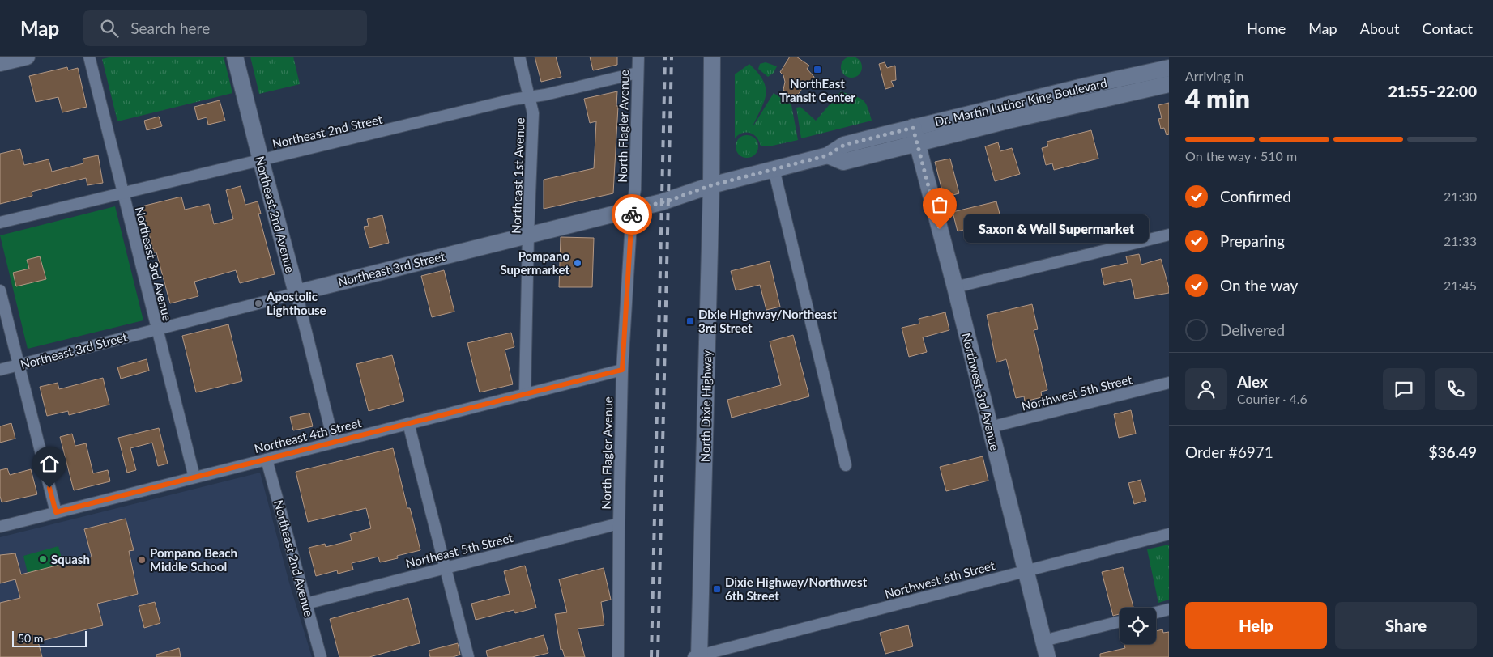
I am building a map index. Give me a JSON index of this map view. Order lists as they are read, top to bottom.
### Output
{
  "streets": {
    "main road": [
      "Dr. Martin Luther King Boulevard",
      "Northeast 2nd Avenue",
      "Northeast 3rd Street",
      "Northwest 3rd Avenue",
      "North Dixie Highway"
    ],
    "street": [
      "North Flagler Avenue",
      "Northeast 2nd Street",
      "Northeast 1st Avenue",
      "Northeast 3rd Avenue",
      "Northwest 5th Street",
      "Northeast 4th Street",
      "Northeast 5th Street",
      "Northwest 6th Street"
    ]
  },
  "crossings": [
    ["Dr. Martin Luther King Boulevard", "Northeast 3rd Street"],
    ["Dr. Martin Luther King Boulevard", "Northwest 3rd Avenue"],
    ["Dr. Martin Luther King Boulevard", "North Dixie Highway"],
    ["North Flagler Avenue", "Northeast 2nd Street"],
    ["North Flagler Avenue", "Northeast 3rd Street"],
    ["North Flagler Avenue", "Northeast 4th Street"],
    ["North Flagler Avenue", "Northeast 5th Street"],
    ["Northeast 2nd Street", "Northeast 1st Avenue"],
    ["Northeast 2nd Street", "Northeast 2nd Avenue"],
    ["Northeast 2nd Street", "Northeast 3rd Avenue"],
    ["Northeast 1st Avenue", "Northeast 3rd Street"],
    ["Northeast 1st Avenue", "Northeast 4th Street"],
    ["Northeast 2nd Avenue", "Northeast 3rd Street"],
    ["Northeast 2nd Avenue", "Northeast 4th Street"],
    ["Northeast 2nd Avenue", "Northeast 5th Street"],
    ["Northeast 3rd Avenue", "Northeast 3rd Street"],
    ["Northeast 3rd Avenue", "Northeast 4th Street"],
    ["Northeast 3rd Street", "North Dixie Highway"],
    ["Northwest 3rd Avenue", "Northwest 5th Street"],
    ["Northwest 3rd Avenue", "Northwest 6th Street"],
    ["North Dixie Highway", "Northwest 6th Street"]
  ],
  "places": {
    "transit": ["NorthEast Transit Center", "Dixie Highway/Northeast 3rd Street", "Dixie Highway/Northwest 6th Street"],
    "other": [
      "Saxon & Wall Supermarket",
      "Pompano Supermarket",
      "Apostolic Lighthouse",
      "Squash",
      "Pompano Beach Middle School"
    ]
  },
  "scale_bar": "50 m",
  "page": {
    "header": "Map",
    "search": "Search here",
    "nav": [
      "Home",
      "Map",
      "About",
      "Contact"
    ],
    "heading": ["4 min", "Arriving in", "21:55–22:00"],
    "panel": [
      "Alex",
      "Courier · 4.6",
      "Order #6971",
      "$36.49"
    ],
    "bar": "On the way · 510 m",
    "list": [
      ["Confirmed", "21:30"],
      ["Preparing", "21:33"],
      ["On the way", "21:45"],
      "Delivered"
    ],
    "bubble": "Saxon & Wall Supermarket",
    "buttons": ["Help", "Share"],
    "scale": "50 m"
  }
}
